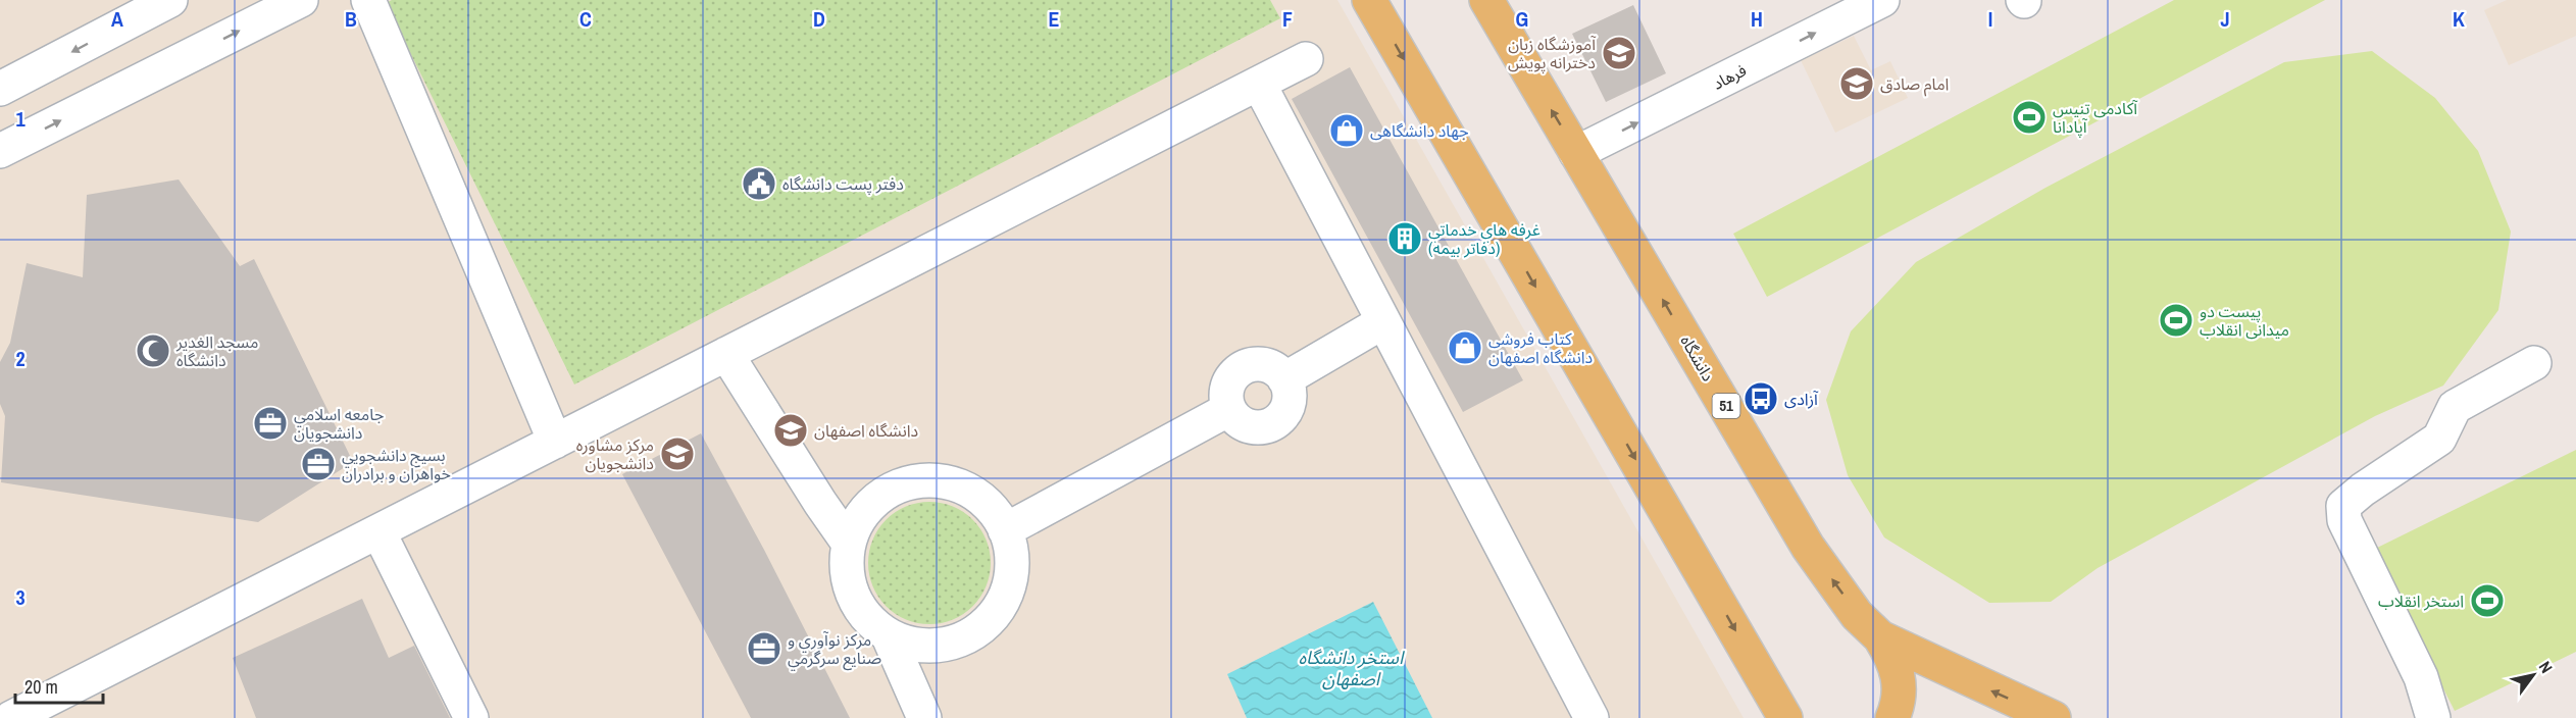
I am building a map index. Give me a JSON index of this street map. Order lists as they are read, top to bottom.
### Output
{
  "streets": {
    "main road": ["دانشگاه", "51"],
    "street": ["فرهاد"]
  },
  "crossings": [
    ["فرهاد", "دانشگاه"]
  ],
  "one_way": ["فرهاد"],
  "water": ["استخر دانشگاه اصفهان"],
  "places": {
    "school or university": [
      "آموزشگاه زبان دخترانه پویش",
      "امام صادق",
      "دانشگاه اصفهان",
      "مرکز مشاوره دانشجویان"
    ],
    "sports": ["آکادمی تنیس آپادانا", "پیست دو میدانی انقلاب", "استخر انقلاب"],
    "shop": ["جهاد دانشگاهی", "کتاب فروشی دانشگاه اصفهان"],
    "public building": ["دفتر پست دانشگاه"],
    "building": ["غرفه هاي خدماتي (دفاتر بيمه)"],
    "mosque": ["مسجد الغدیر دانشگاه"],
    "bus stop": ["آزادی"],
    "office": ["جامعه اسلامي دانشجويان", "بسيج دانشجويي خواهران و برادران", "مرکز نوآوري و صنايع سرگرمي"]
  },
  "scale_bar": "20 m",
  "north": "top right",
  "grid": {
    "columns": [
      "A",
      "B",
      "C",
      "D",
      "E",
      "F",
      "G",
      "H",
      "I",
      "J",
      "K"
    ],
    "rows": ["1", "2", "3"]
  }
}
